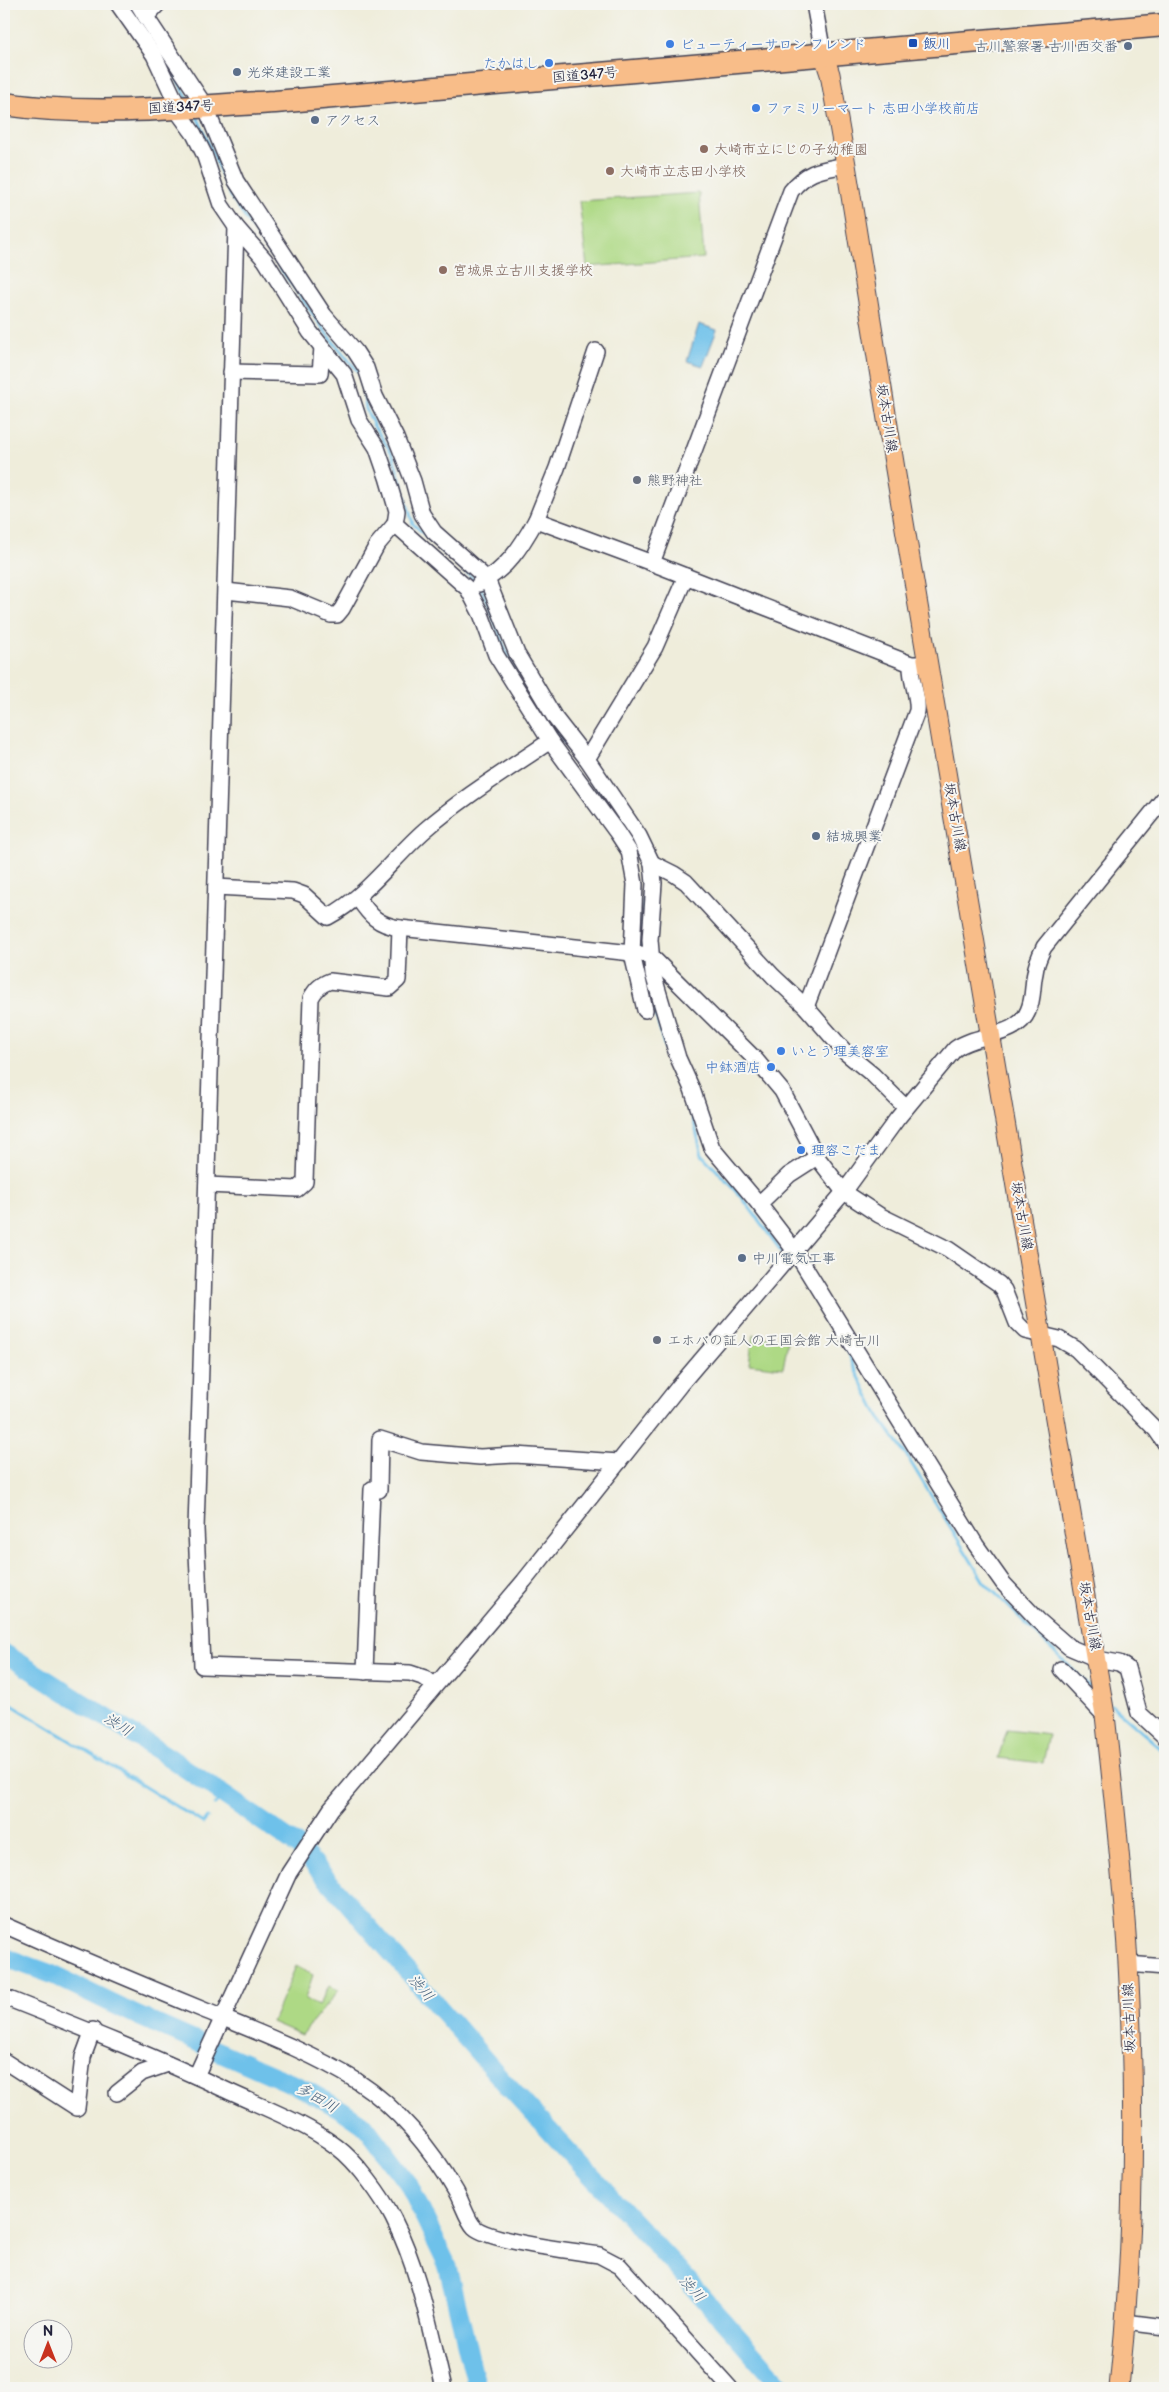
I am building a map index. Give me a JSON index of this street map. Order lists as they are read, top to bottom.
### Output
{
  "streets": {
    "highway": ["国道347号"],
    "main road": ["坂本古川線"]
  },
  "crossings": [
    ["国道347号", "坂本古川線"]
  ],
  "water": ["渋川", "多田川"],
  "places": {
    "transit": ["飯川"],
    "other": [
      "ビューティーサロン フレンド",
      "古川警察署 古川西交番",
      "たかはし",
      "光栄建設工業",
      "ファミリーマート 志田小学校前店",
      "アクセス",
      "大崎市立にじの子幼稚園",
      "大崎市立志田小学校",
      "宮城県立古川支援学校",
      "熊野神社",
      "結城興業",
      "いとう理美容室",
      "中鉢酒店",
      "理容こだま",
      "中川電気工事",
      "エホバの証人の王国会館 大崎古川"
    ]
  },
  "north": "top"
}
